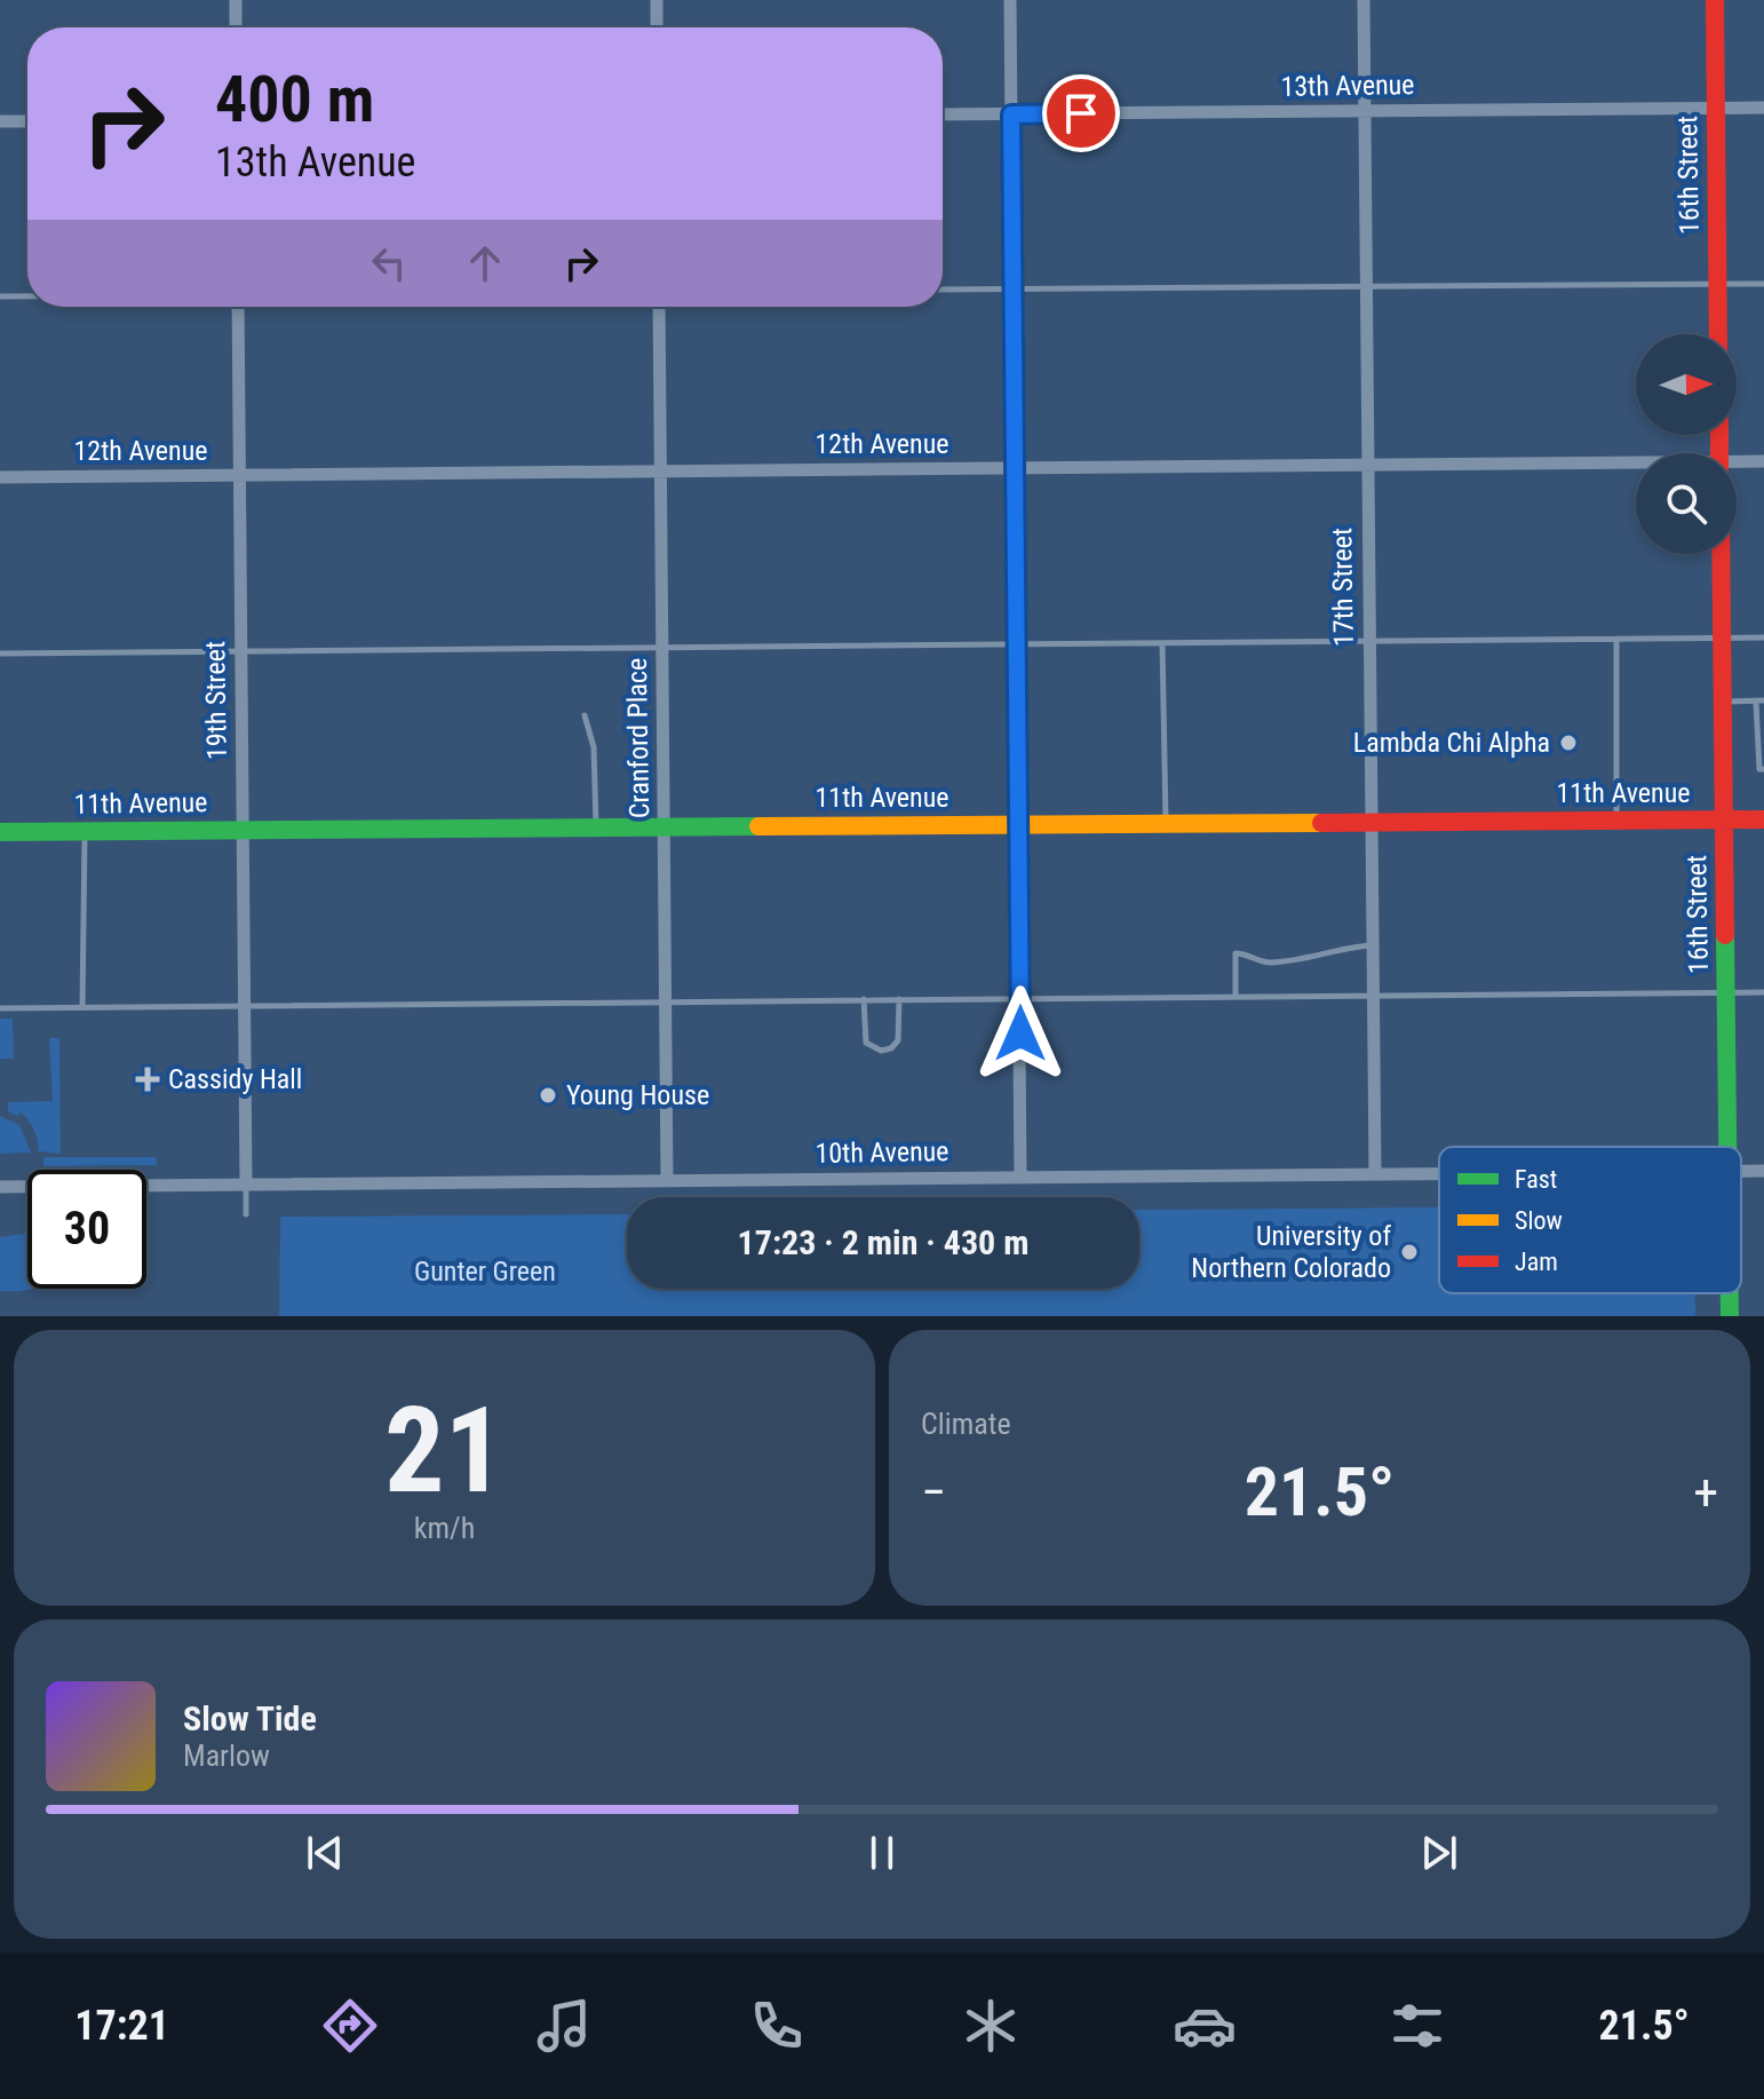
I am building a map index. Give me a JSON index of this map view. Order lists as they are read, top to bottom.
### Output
{
  "streets": {
    "main road": ["16th Street", "11th Avenue"],
    "street": [
      "13th Avenue",
      "12th Avenue",
      "17th Street",
      "19th Street",
      "Cranford Place",
      "10th Avenue"
    ]
  },
  "crossings": [
    ["13th Avenue", "16th Street"],
    ["13th Avenue", "17th Street"],
    ["16th Street", "11th Avenue"],
    ["12th Avenue", "17th Street"],
    ["12th Avenue", "19th Street"],
    ["12th Avenue", "Cranford Place"],
    ["17th Street", "11th Avenue"],
    ["17th Street", "10th Avenue"],
    ["19th Street", "11th Avenue"],
    ["19th Street", "10th Avenue"],
    ["Cranford Place", "11th Avenue"],
    ["Cranford Place", "10th Avenue"]
  ],
  "parks": ["Gunter Green"],
  "places": {
    "other": ["Lambda Chi Alpha", "Young House", "University of Northern Colorado"],
    "health": ["Cassidy Hall"]
  },
  "legend": ["Fast", "Slow", "Jam"],
  "north": "right",
  "page": {
    "turn": ["400 m", "13th Avenue"],
    "limit": "30",
    "trip": "17:23 · 2 min · 430 m",
    "tile": [
      ["21", "km/h"],
      "Climate"
    ],
    "heat": ["−", "21.5°", "+"],
    "song": ["Slow Tide", "Marlow"],
    "tabs": ["17:21", "21.5°"]
  }
}
